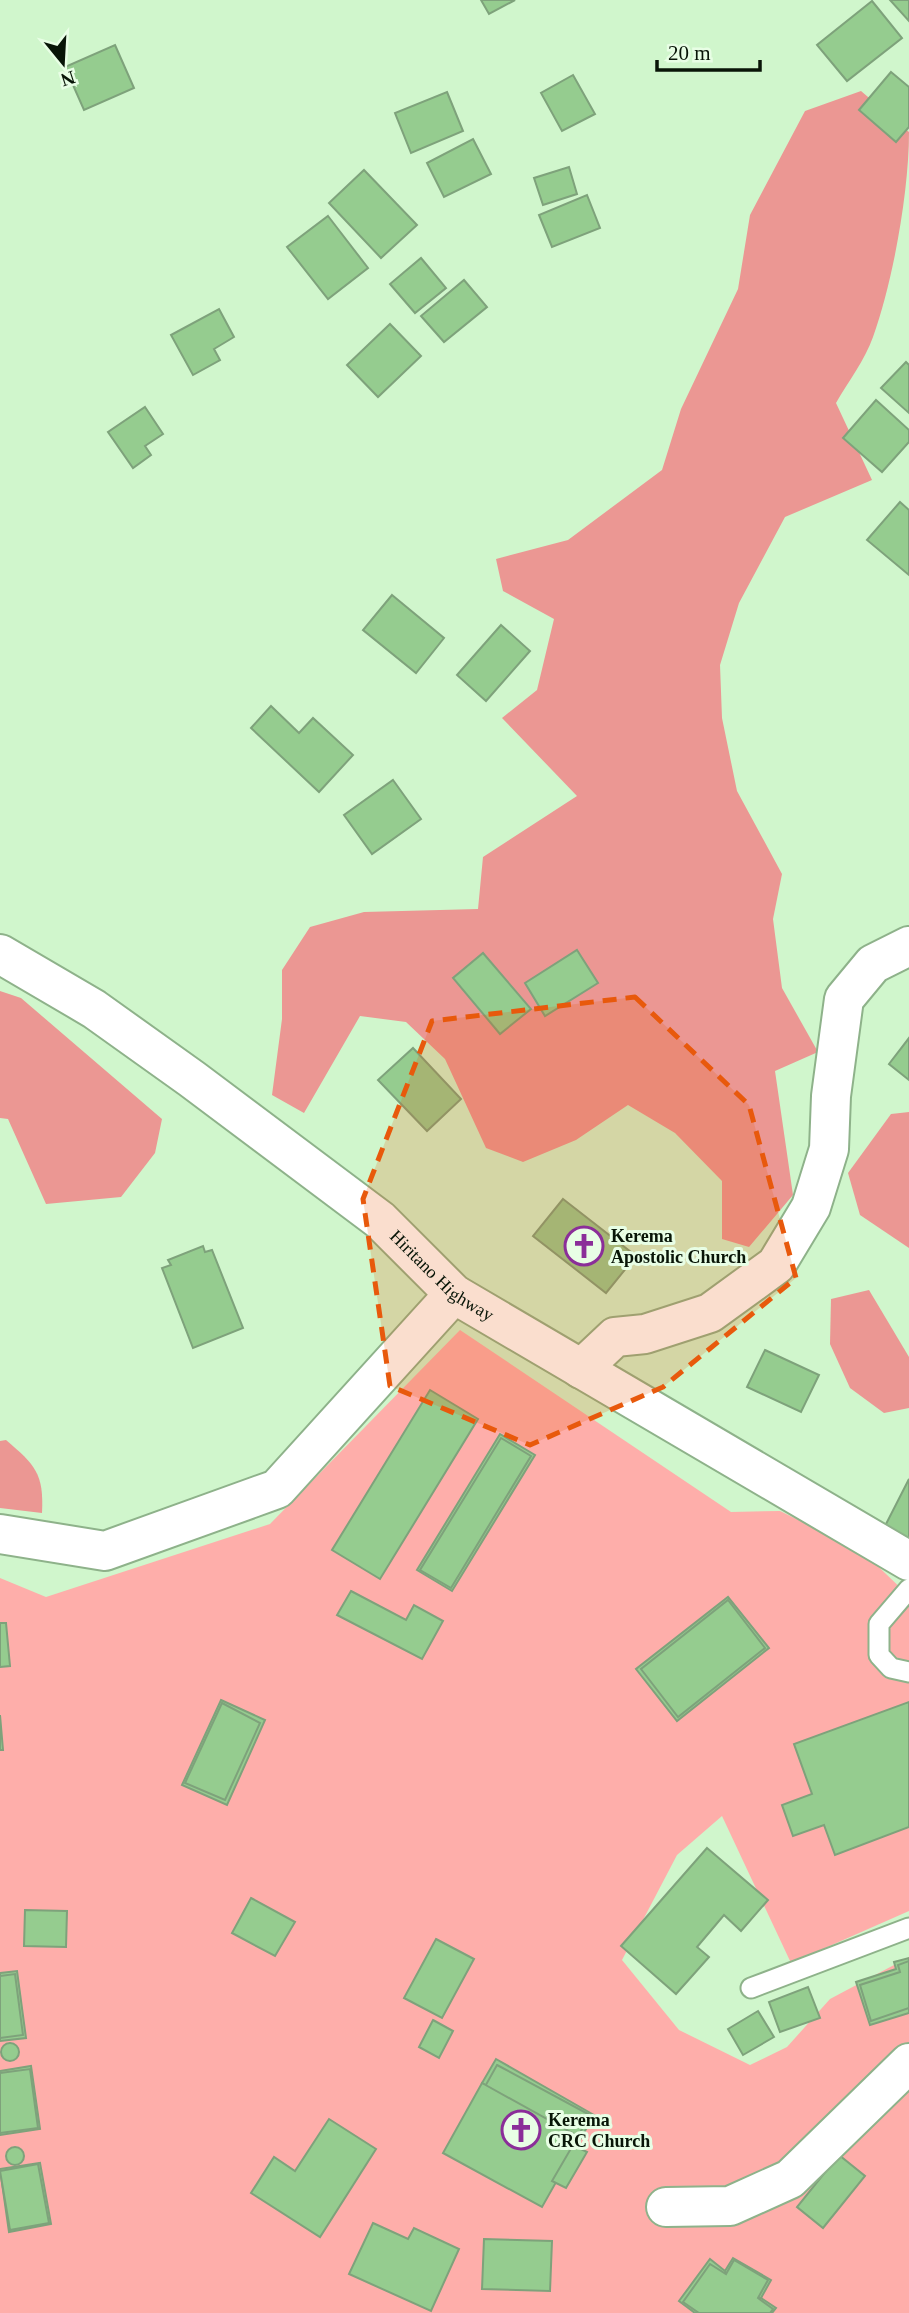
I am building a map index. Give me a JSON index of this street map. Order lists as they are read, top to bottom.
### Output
{
  "streets": {
    "main road": ["Hiritano Highway"]
  },
  "places": {
    "church": ["Kerema Apostolic Church", "Kerema CRC Church"]
  },
  "scale_bar": "20 m",
  "north": "bottom"
}
